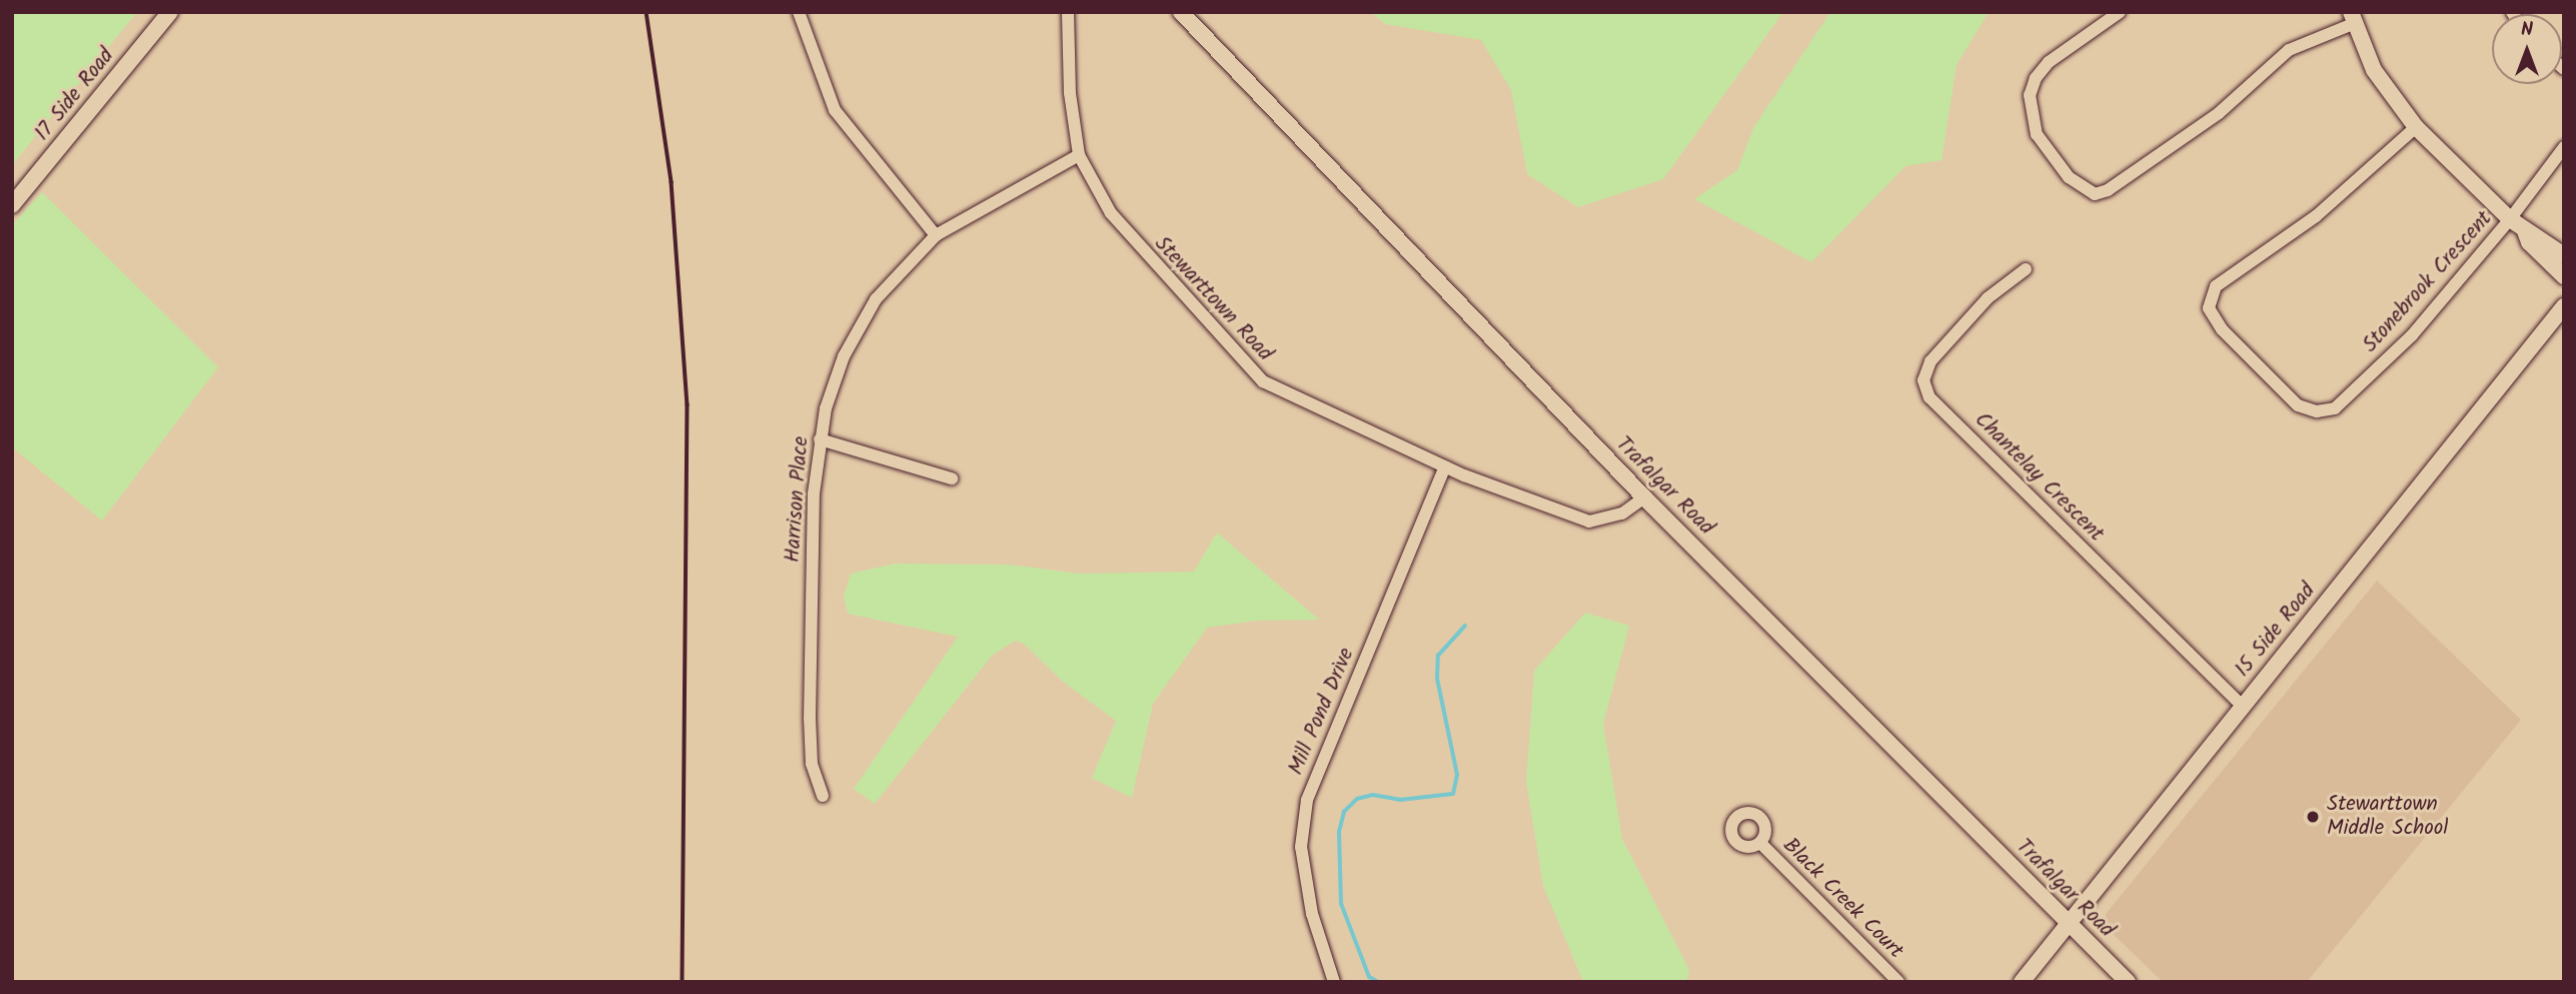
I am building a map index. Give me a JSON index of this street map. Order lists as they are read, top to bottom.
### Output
{
  "streets": {
    "street": [
      "17 Side Road",
      "Stonebrook Crescent",
      "Stewarttown Road",
      "Chantelay Crescent",
      "Trafalgar Road",
      "Harrison Place",
      "15 Side Road",
      "Mill Pond Drive",
      "Black Creek Court"
    ]
  },
  "crossings": [
    ["Stewarttown Road", "Trafalgar Road"],
    ["Stewarttown Road", "Harrison Place"],
    ["Stewarttown Road", "Mill Pond Drive"],
    ["Chantelay Crescent", "15 Side Road"],
    ["Trafalgar Road", "15 Side Road"]
  ],
  "places": ["Stewarttown Middle School"],
  "north": "top"
}
